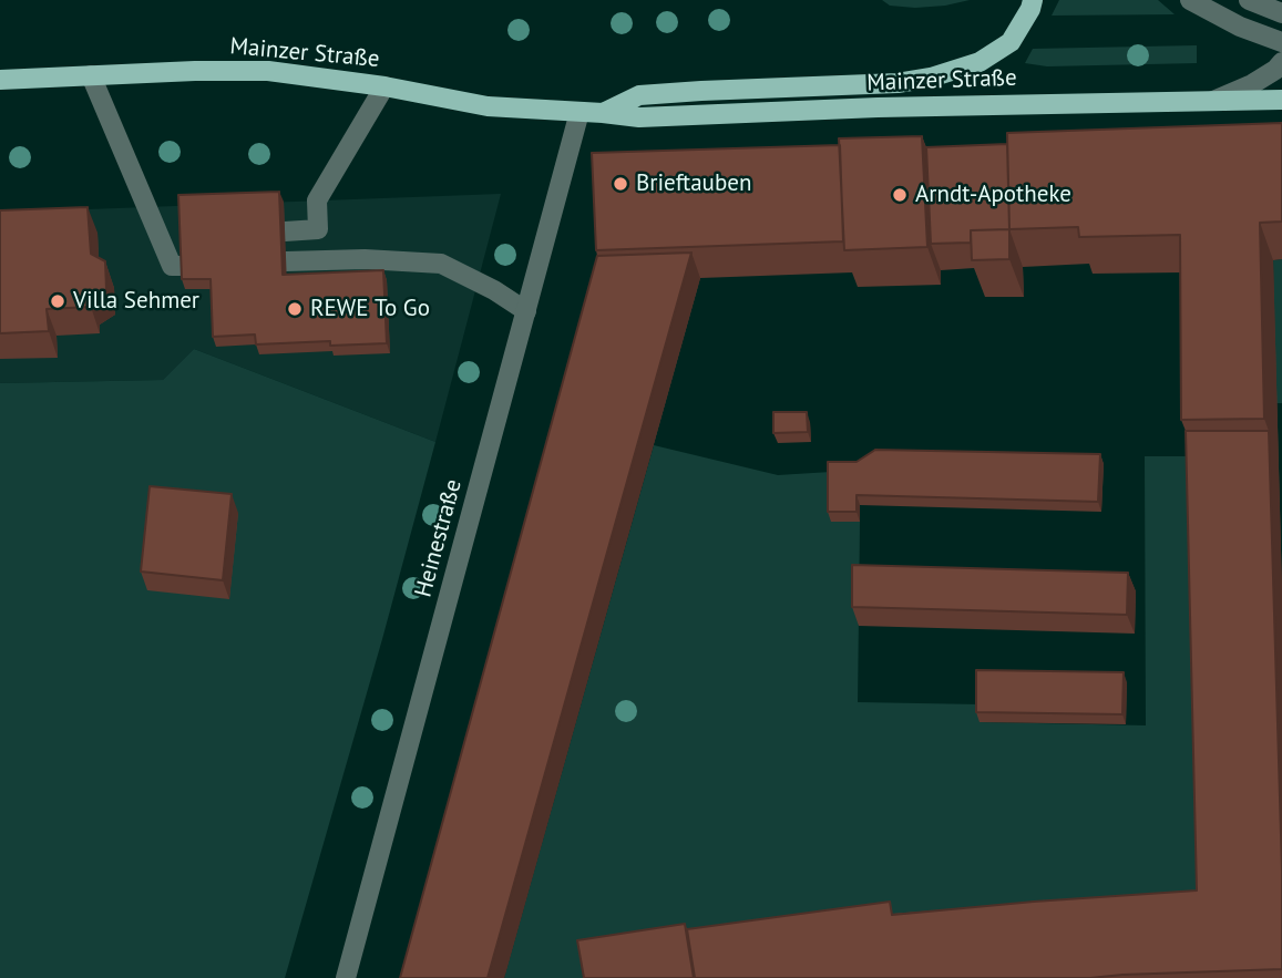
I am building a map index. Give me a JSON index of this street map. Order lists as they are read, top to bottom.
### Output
{
  "streets": {
    "main road": ["Mainzer Straße"],
    "street": ["Heinestraße"]
  },
  "crossings": [
    ["Mainzer Straße", "Heinestraße"]
  ],
  "places": [
    "Brieftauben",
    "Arndt-Apotheke",
    "Villa Sehmer",
    "REWE To Go"
  ]
}
